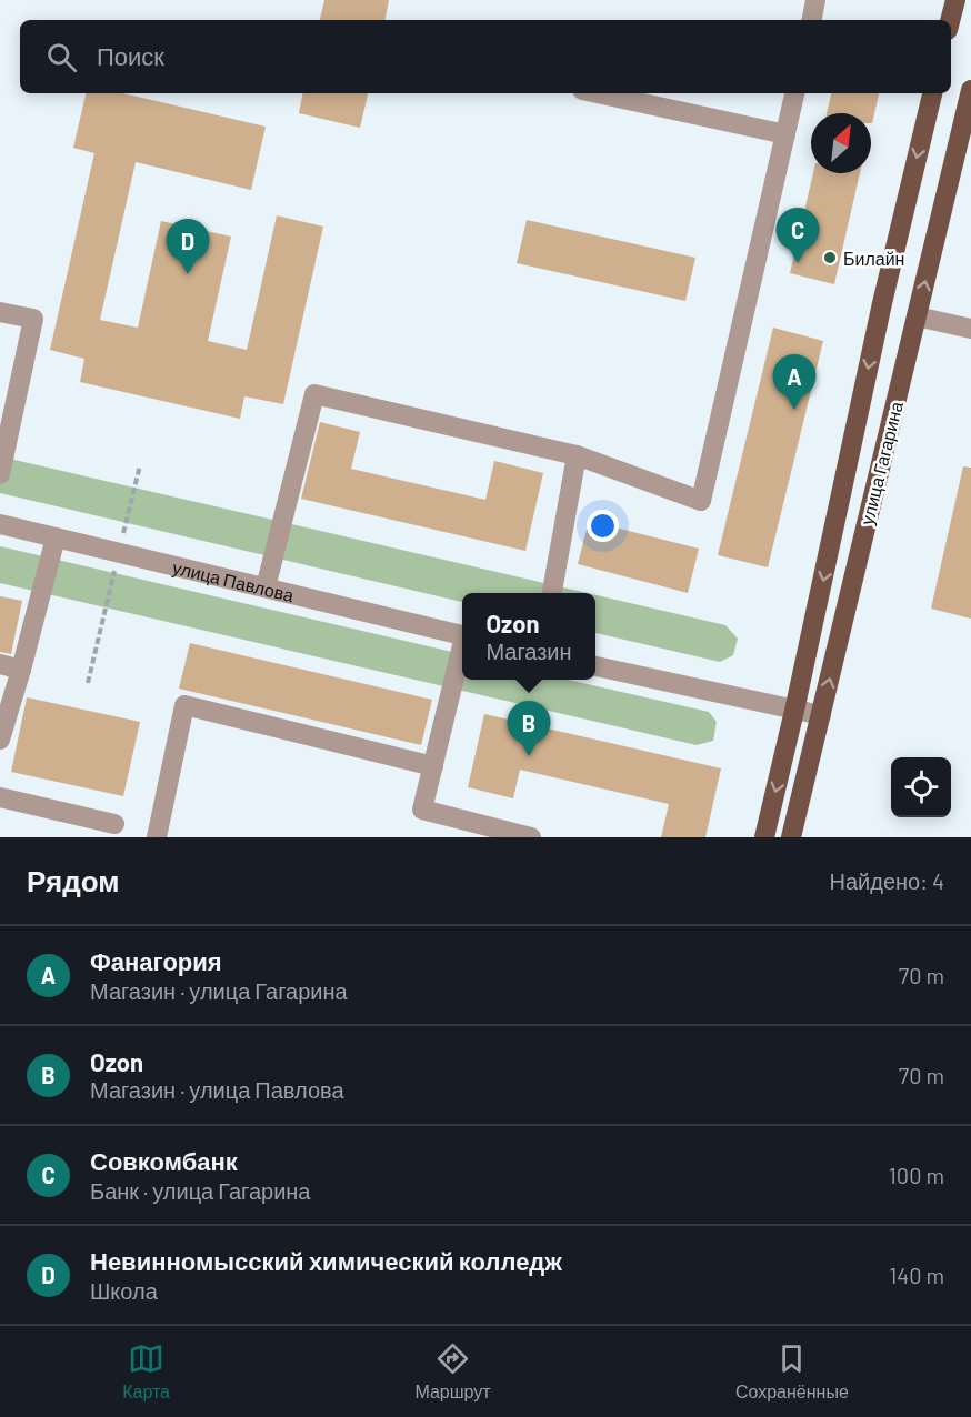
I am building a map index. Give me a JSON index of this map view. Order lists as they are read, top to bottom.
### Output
{
  "streets": {
    "main road": ["улица Гагарина"],
    "street": ["улица Павлова"]
  },
  "places": ["Билайн"],
  "north": "top right",
  "page": {
    "search": "Поиск",
    "pins": [
      "C",
      "D",
      "A",
      "B"
    ],
    "popup": ["Ozon", "Магазин"],
    "heading": ["Рядом", "Найдено: 4"],
    "list": [
      {
        "mark": "A",
        "name": "Фанагория",
        "note": "Магазин · улица Гагарина",
        "value": "70 m"
      },
      {
        "mark": "B",
        "name": "Ozon",
        "note": "Магазин · улица Павлова",
        "value": "70 m"
      },
      {
        "mark": "C",
        "name": "Совкомбанк",
        "note": "Банк · улица Гагарина",
        "value": "100 m"
      },
      {
        "mark": "D",
        "name": "Невинномысский химический колледж",
        "note": "Школа",
        "value": "140 m"
      }
    ],
    "nav": ["Карта", "Маршрут", "Сохранённые"]
  }
}
